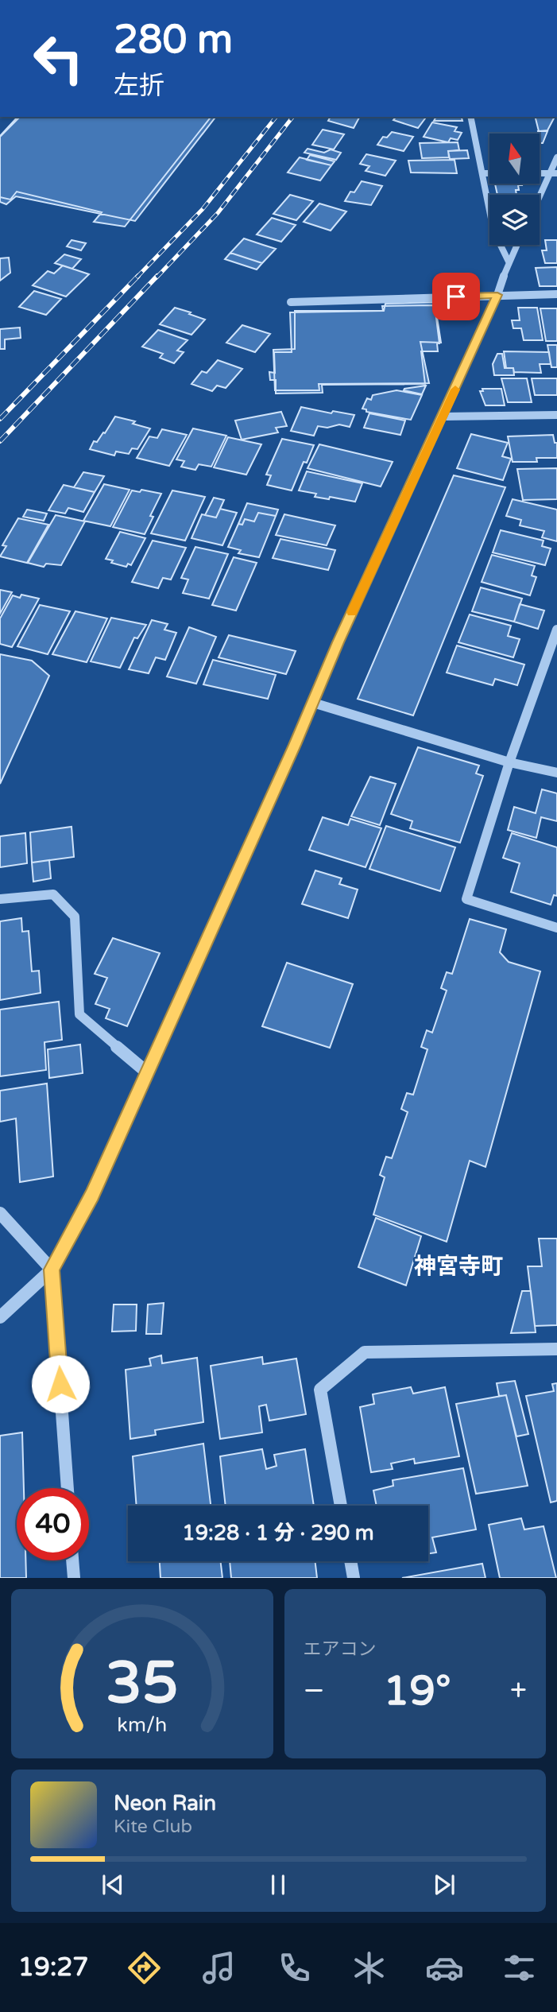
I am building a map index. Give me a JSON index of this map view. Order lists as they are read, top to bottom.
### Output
{
  "districts": ["神宮寺町"],
  "north": "top",
  "page": {
    "turn": ["280 m", "左折"],
    "limit": "40",
    "trip": "19:28 · 1 分 · 290 m",
    "tile": "エアコン",
    "heat": ["−", "19°", "+"],
    "song": ["Neon Rain", "Kite Club"],
    "tabs": "19:27",
    "gauge": ["35", "km/h"]
  }
}
